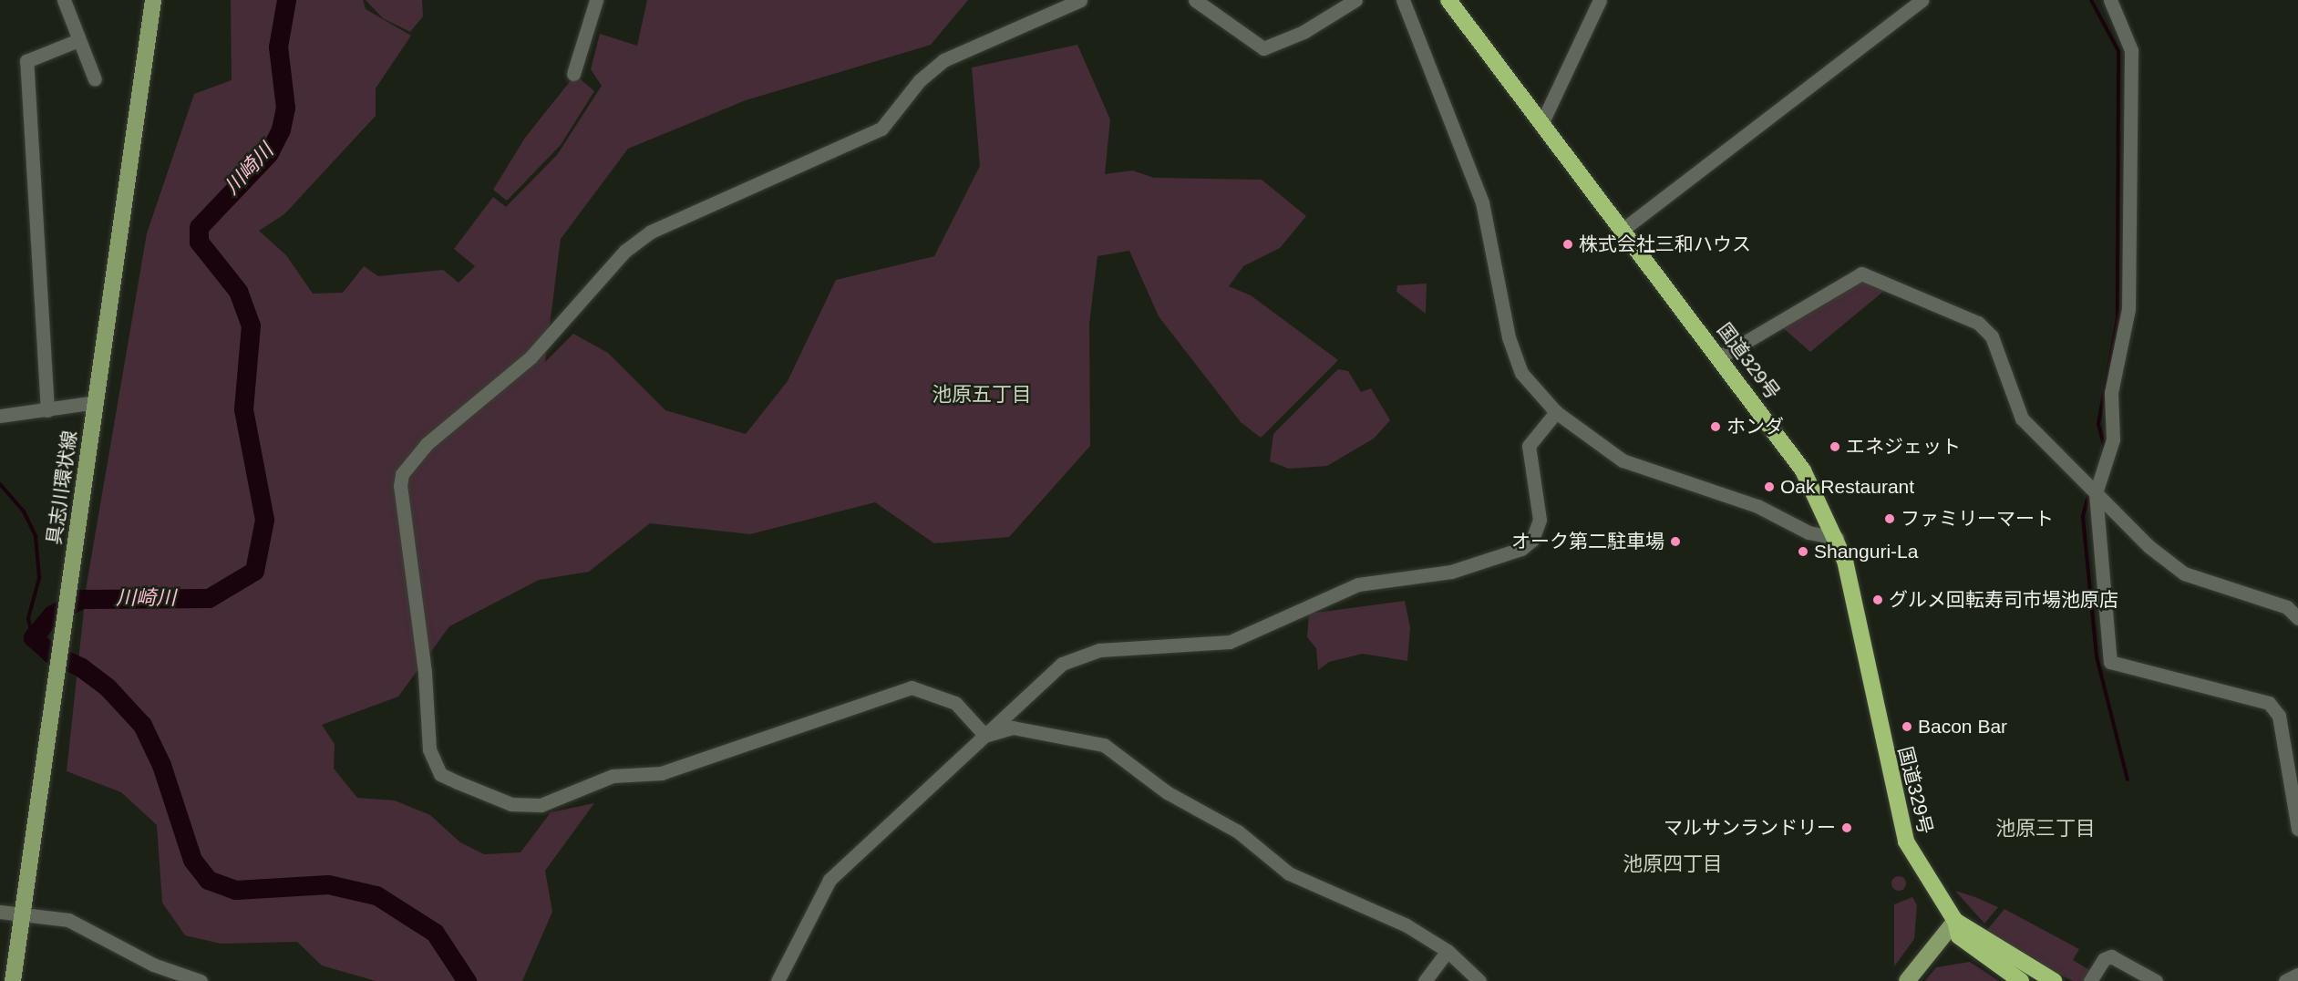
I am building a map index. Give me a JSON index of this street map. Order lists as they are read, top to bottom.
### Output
{
  "streets": {
    "highway": ["国道329号"],
    "main road": ["具志川環状線"]
  },
  "districts": ["池原五丁目", "池原三丁目", "池原四丁目"],
  "water": ["川崎川"],
  "places": [
    "株式会社三和ハウス",
    "ホンダ",
    "エネジェット",
    "Oak Restaurant",
    "ファミリーマート",
    "オーク第二駐車場",
    "Shanguri-La",
    "グルメ回転寿司市場池原店",
    "Bacon Bar",
    "マルサンランドリー"
  ]
}
